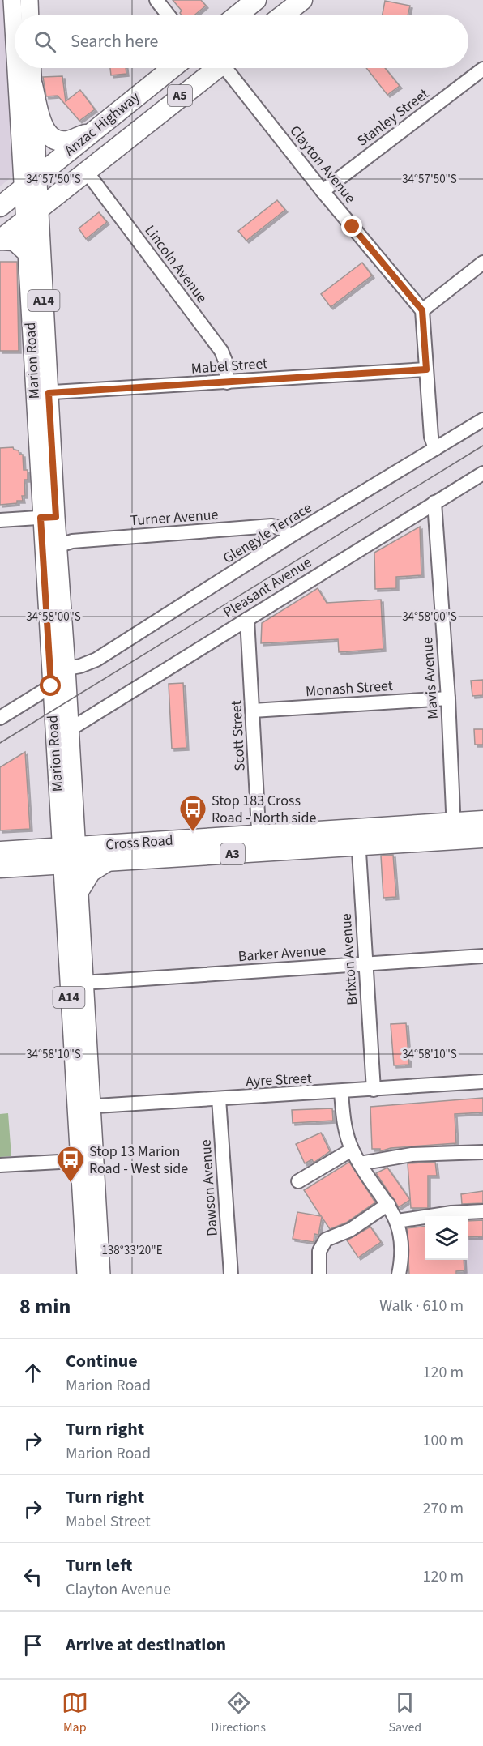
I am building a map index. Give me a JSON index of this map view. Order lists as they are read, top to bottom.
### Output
{
  "streets": {
    "highway": [
      "A5",
      "Anzac Highway",
      "Cross Road",
      "A3"
    ],
    "main road": ["A14", "Marion Road"],
    "street": [
      "Stanley Street",
      "Clayton Avenue",
      "Lincoln Avenue",
      "Mabel Street",
      "Turner Avenue",
      "Glengyle Terrace",
      "Pleasant Avenue",
      "Mavis Avenue",
      "Monash Street",
      "Scott Street",
      "Barker Avenue",
      "Brixton Avenue",
      "Ayre Street",
      "Dawson Avenue"
    ]
  },
  "crossings": [
    ["Stanley Street", "Clayton Avenue"],
    ["Anzac Highway", "Lincoln Avenue"],
    ["Anzac Highway", "Marion Road"],
    ["Lincoln Avenue", "Mabel Street"],
    ["Marion Road", "Mabel Street"],
    ["Marion Road", "Turner Avenue"],
    ["Marion Road", "Glengyle Terrace"],
    ["Marion Road", "Pleasant Avenue"],
    ["Marion Road", "Cross Road"],
    ["Marion Road", "Barker Avenue"],
    ["Marion Road", "Ayre Street"],
    ["Turner Avenue", "Glengyle Terrace"],
    ["Pleasant Avenue", "Mavis Avenue"],
    ["Pleasant Avenue", "Scott Street"],
    ["Mavis Avenue", "Monash Street"],
    ["Mavis Avenue", "Cross Road"],
    ["Monash Street", "Scott Street"],
    ["Scott Street", "Cross Road"],
    ["Cross Road", "Brixton Avenue"],
    ["Barker Avenue", "Brixton Avenue"],
    ["Brixton Avenue", "Ayre Street"],
    ["Ayre Street", "Dawson Avenue"]
  ],
  "places": {
    "bus stop": ["Stop 183 Cross Road - North side", "Stop 13 Marion Road - West side"]
  },
  "page": {
    "search": "Search here",
    "heading": ["8 min", "Walk · 610 m"],
    "list": [
      ["Continue", "Marion Road", "120 m"],
      ["Turn right", "Marion Road", "100 m"],
      ["Turn right", "Mabel Street", "270 m"],
      ["Turn left", "Clayton Avenue", "120 m"],
      "Arrive at destination"
    ],
    "nav": ["Map", "Directions", "Saved"]
  },
  "coordinates": [
    "34°57'50\"S",
    "34°58'00\"S",
    "34°58'10\"S",
    "138°33'20\"E"
  ]
}
